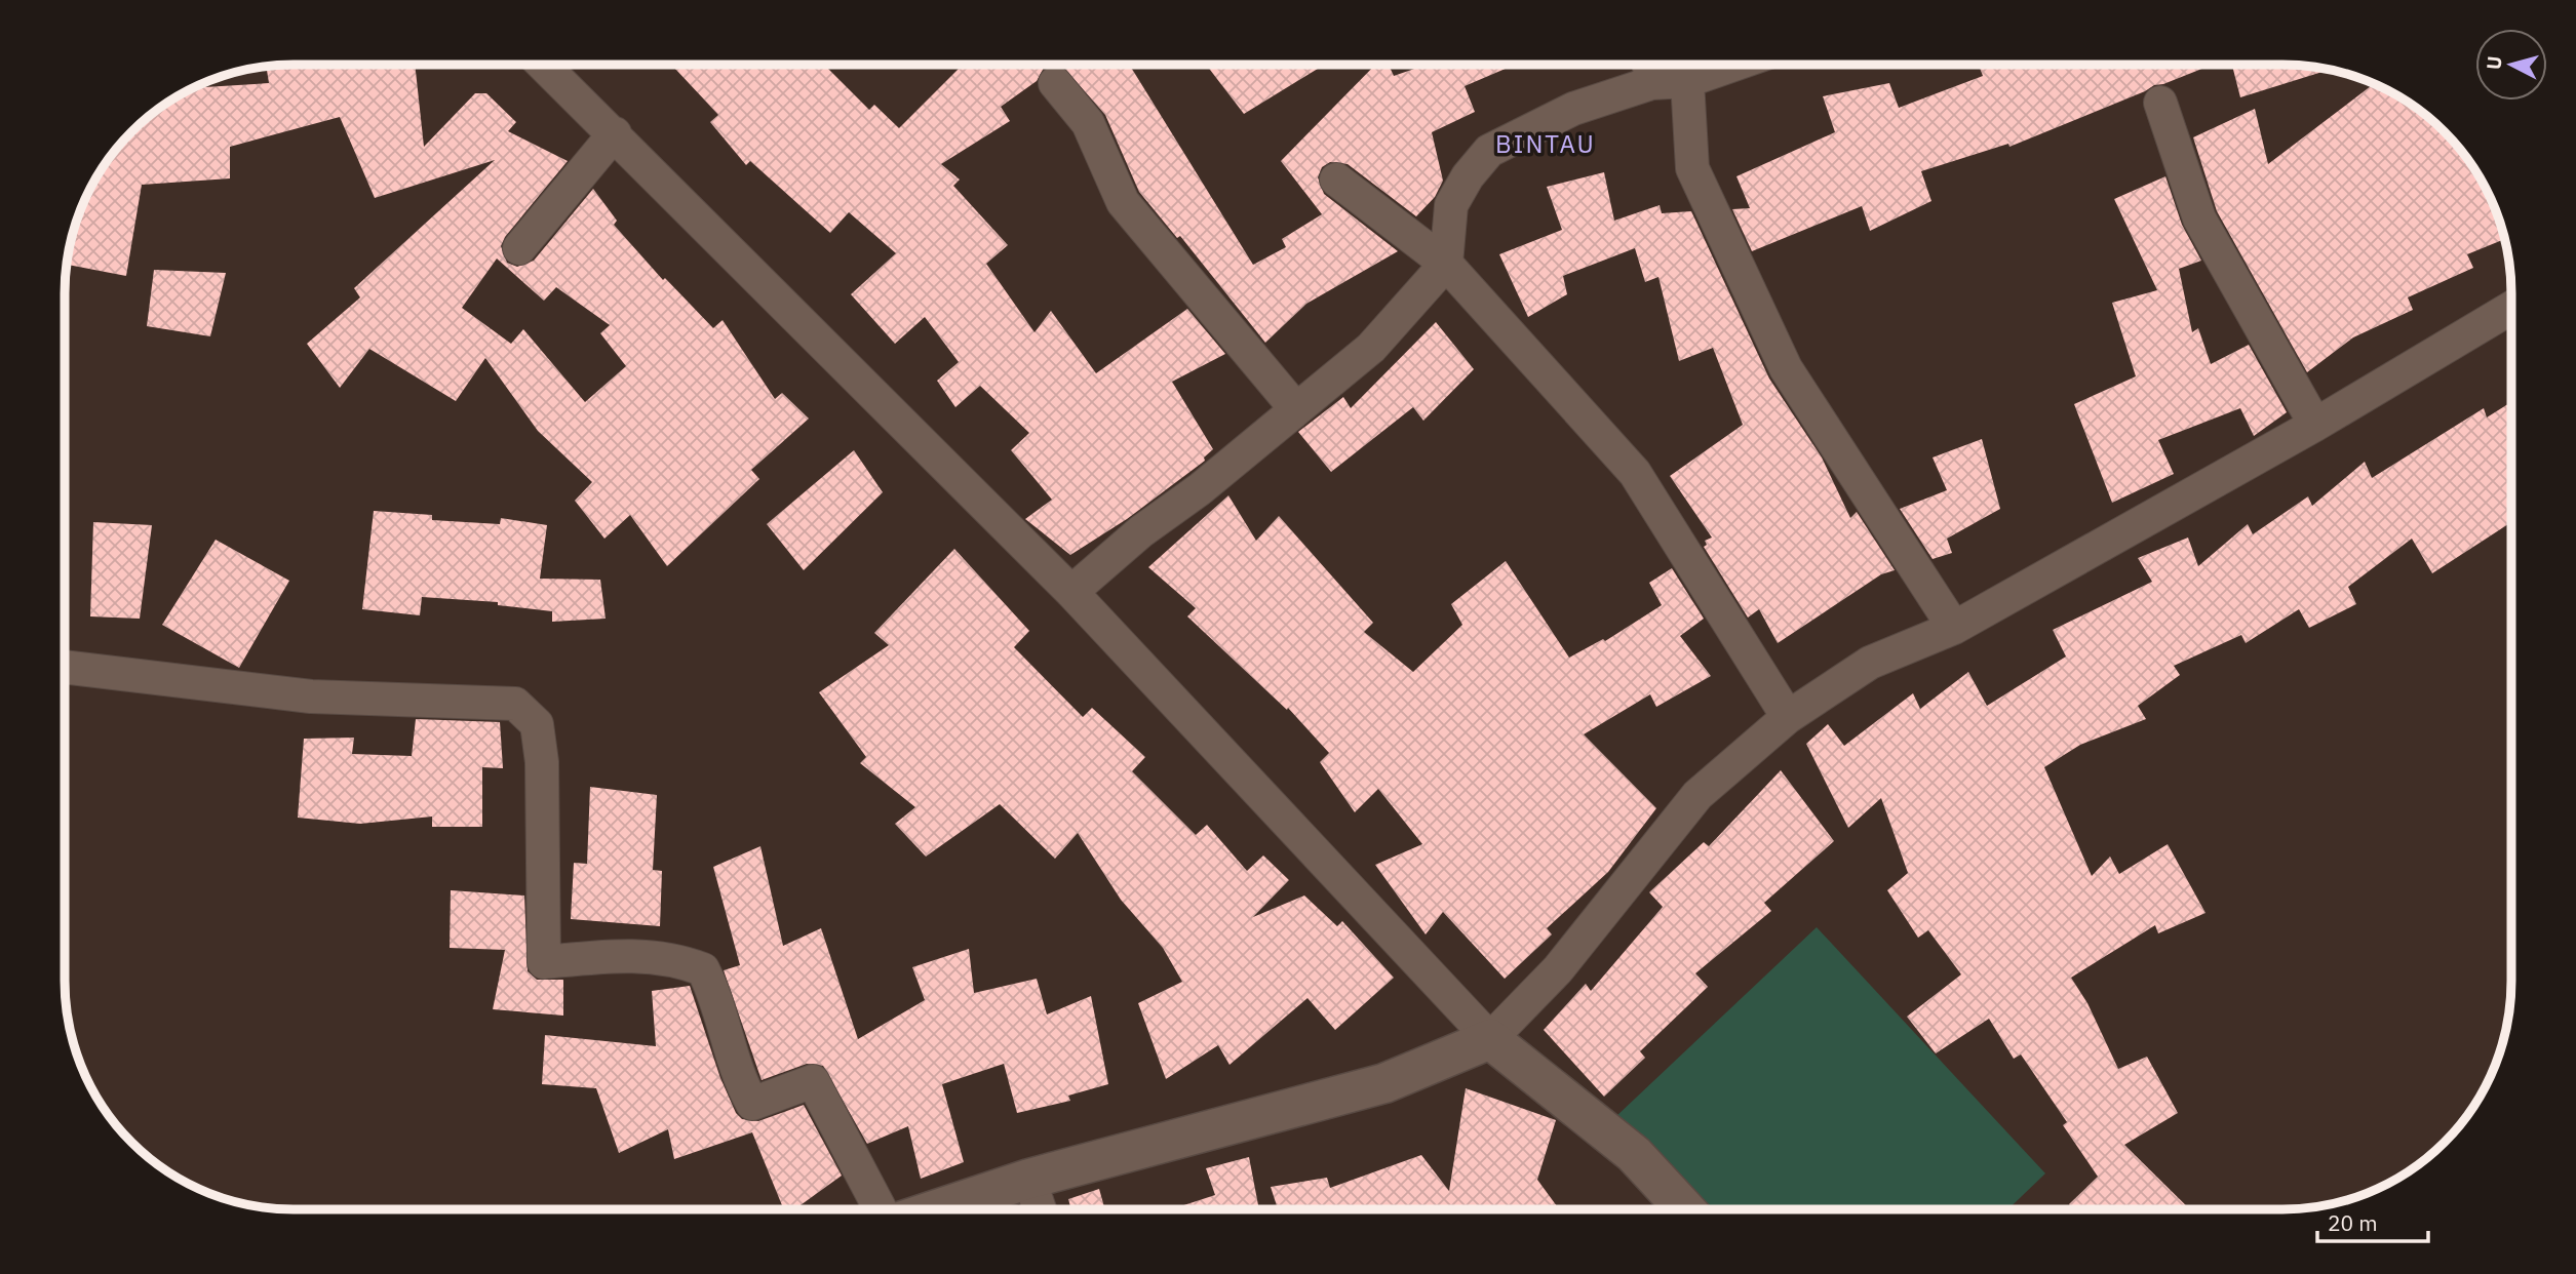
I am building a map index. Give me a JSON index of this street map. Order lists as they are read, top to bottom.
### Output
{
  "districts": ["BINTAU"],
  "scale_bar": "20 m",
  "north": "left"
}
